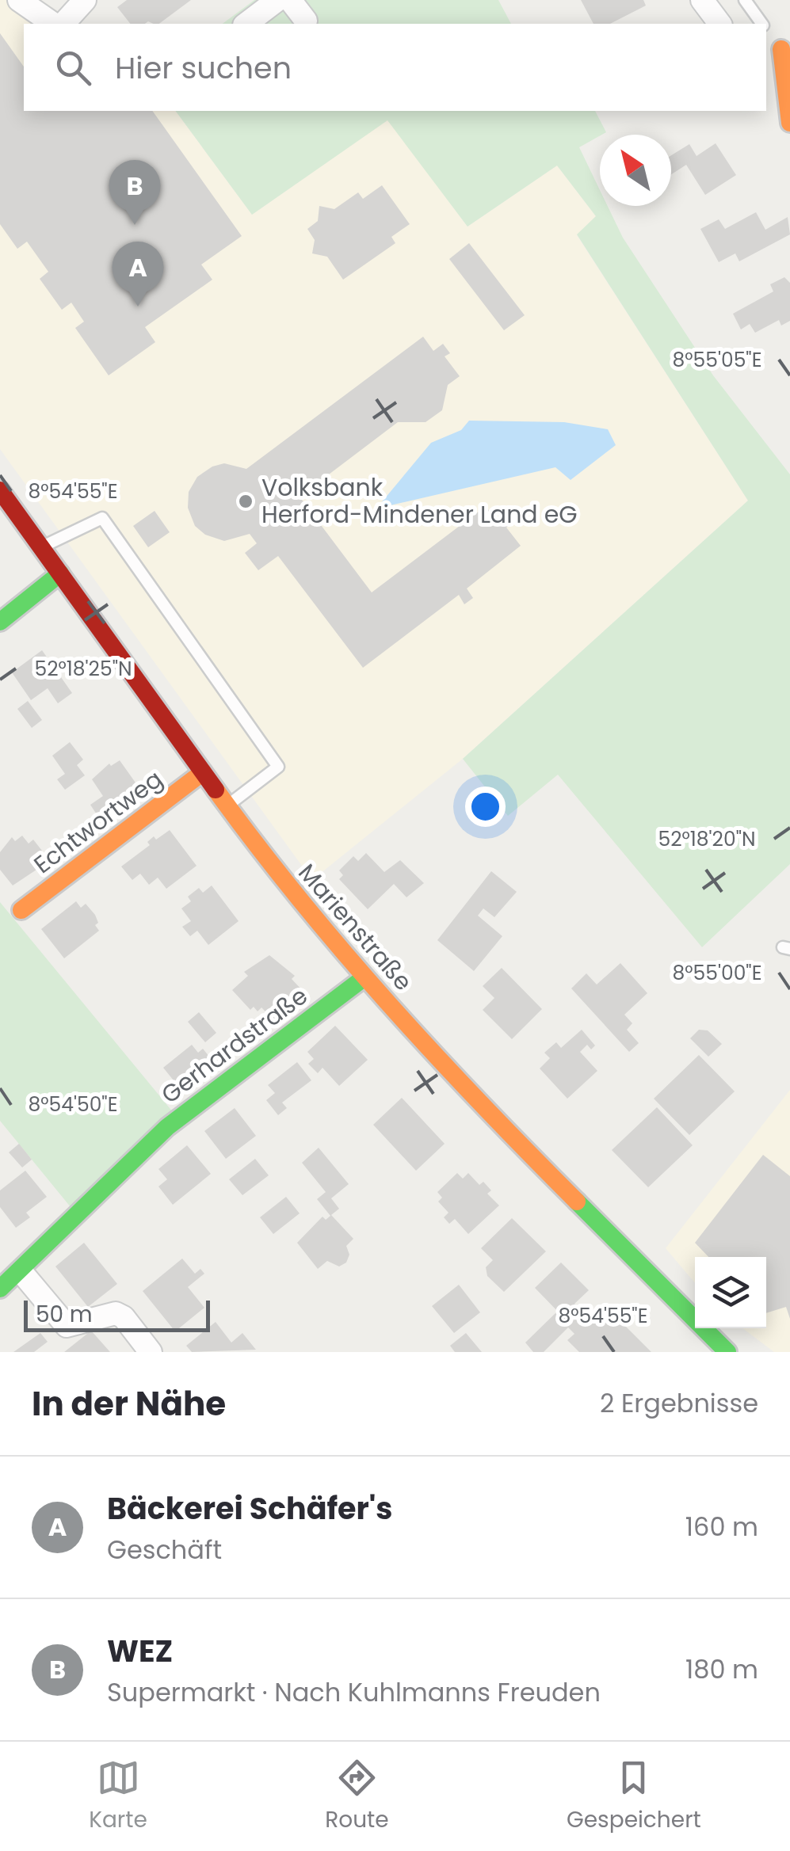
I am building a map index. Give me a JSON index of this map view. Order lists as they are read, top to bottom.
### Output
{
  "streets": {
    "main road": ["Echtwortweg", "Marienstraße", "Gerhardstraße"]
  },
  "crossings": [
    ["Echtwortweg", "Marienstraße"],
    ["Marienstraße", "Gerhardstraße"]
  ],
  "places": ["Volksbank Herford-Mindener Land eG"],
  "scale_bar": "50 m",
  "north": "top left",
  "page": {
    "search": "Hier suchen",
    "pins": ["B", "A"],
    "scale": "50 m",
    "heading": ["In der Nähe", "2 Ergebnisse"],
    "list": [
      {
        "mark": "A",
        "name": "Bäckerei Schäfer's",
        "note": "Geschäft",
        "value": "160 m"
      },
      {
        "mark": "B",
        "name": "WEZ",
        "note": "Supermarkt · Nach Kuhlmanns Freuden",
        "value": "180 m"
      }
    ],
    "nav": ["Karte", "Route", "Gespeichert"]
  },
  "coordinates": [
    "8°55'05\"E",
    "8°54'55\"E",
    "52°18'25\"N",
    "52°18'20\"N",
    "8°55'00\"E",
    "8°54'50\"E"
  ]
}
